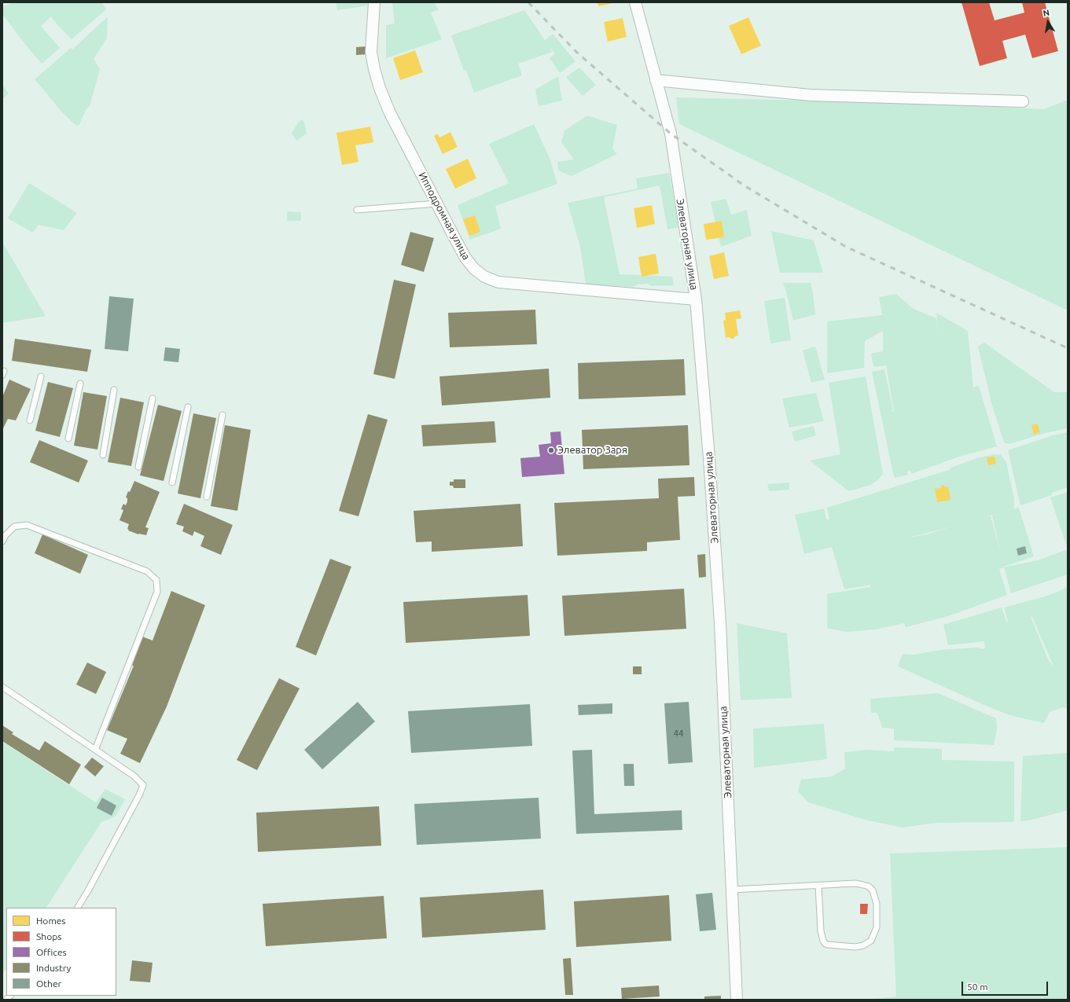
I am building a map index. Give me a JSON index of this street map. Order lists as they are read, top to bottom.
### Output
{
  "streets": {
    "street": ["Ипподромная улица", "Элеваторная улица"]
  },
  "crossings": [
    ["Ипподромная улица", "Элеваторная улица"]
  ],
  "places": ["Элеватор Заря"],
  "house_numbers": ["44"],
  "legend": [
    "Homes",
    "Shops",
    "Offices",
    "Industry",
    "Other"
  ],
  "scale_bar": "50 m",
  "north": "top"
}
